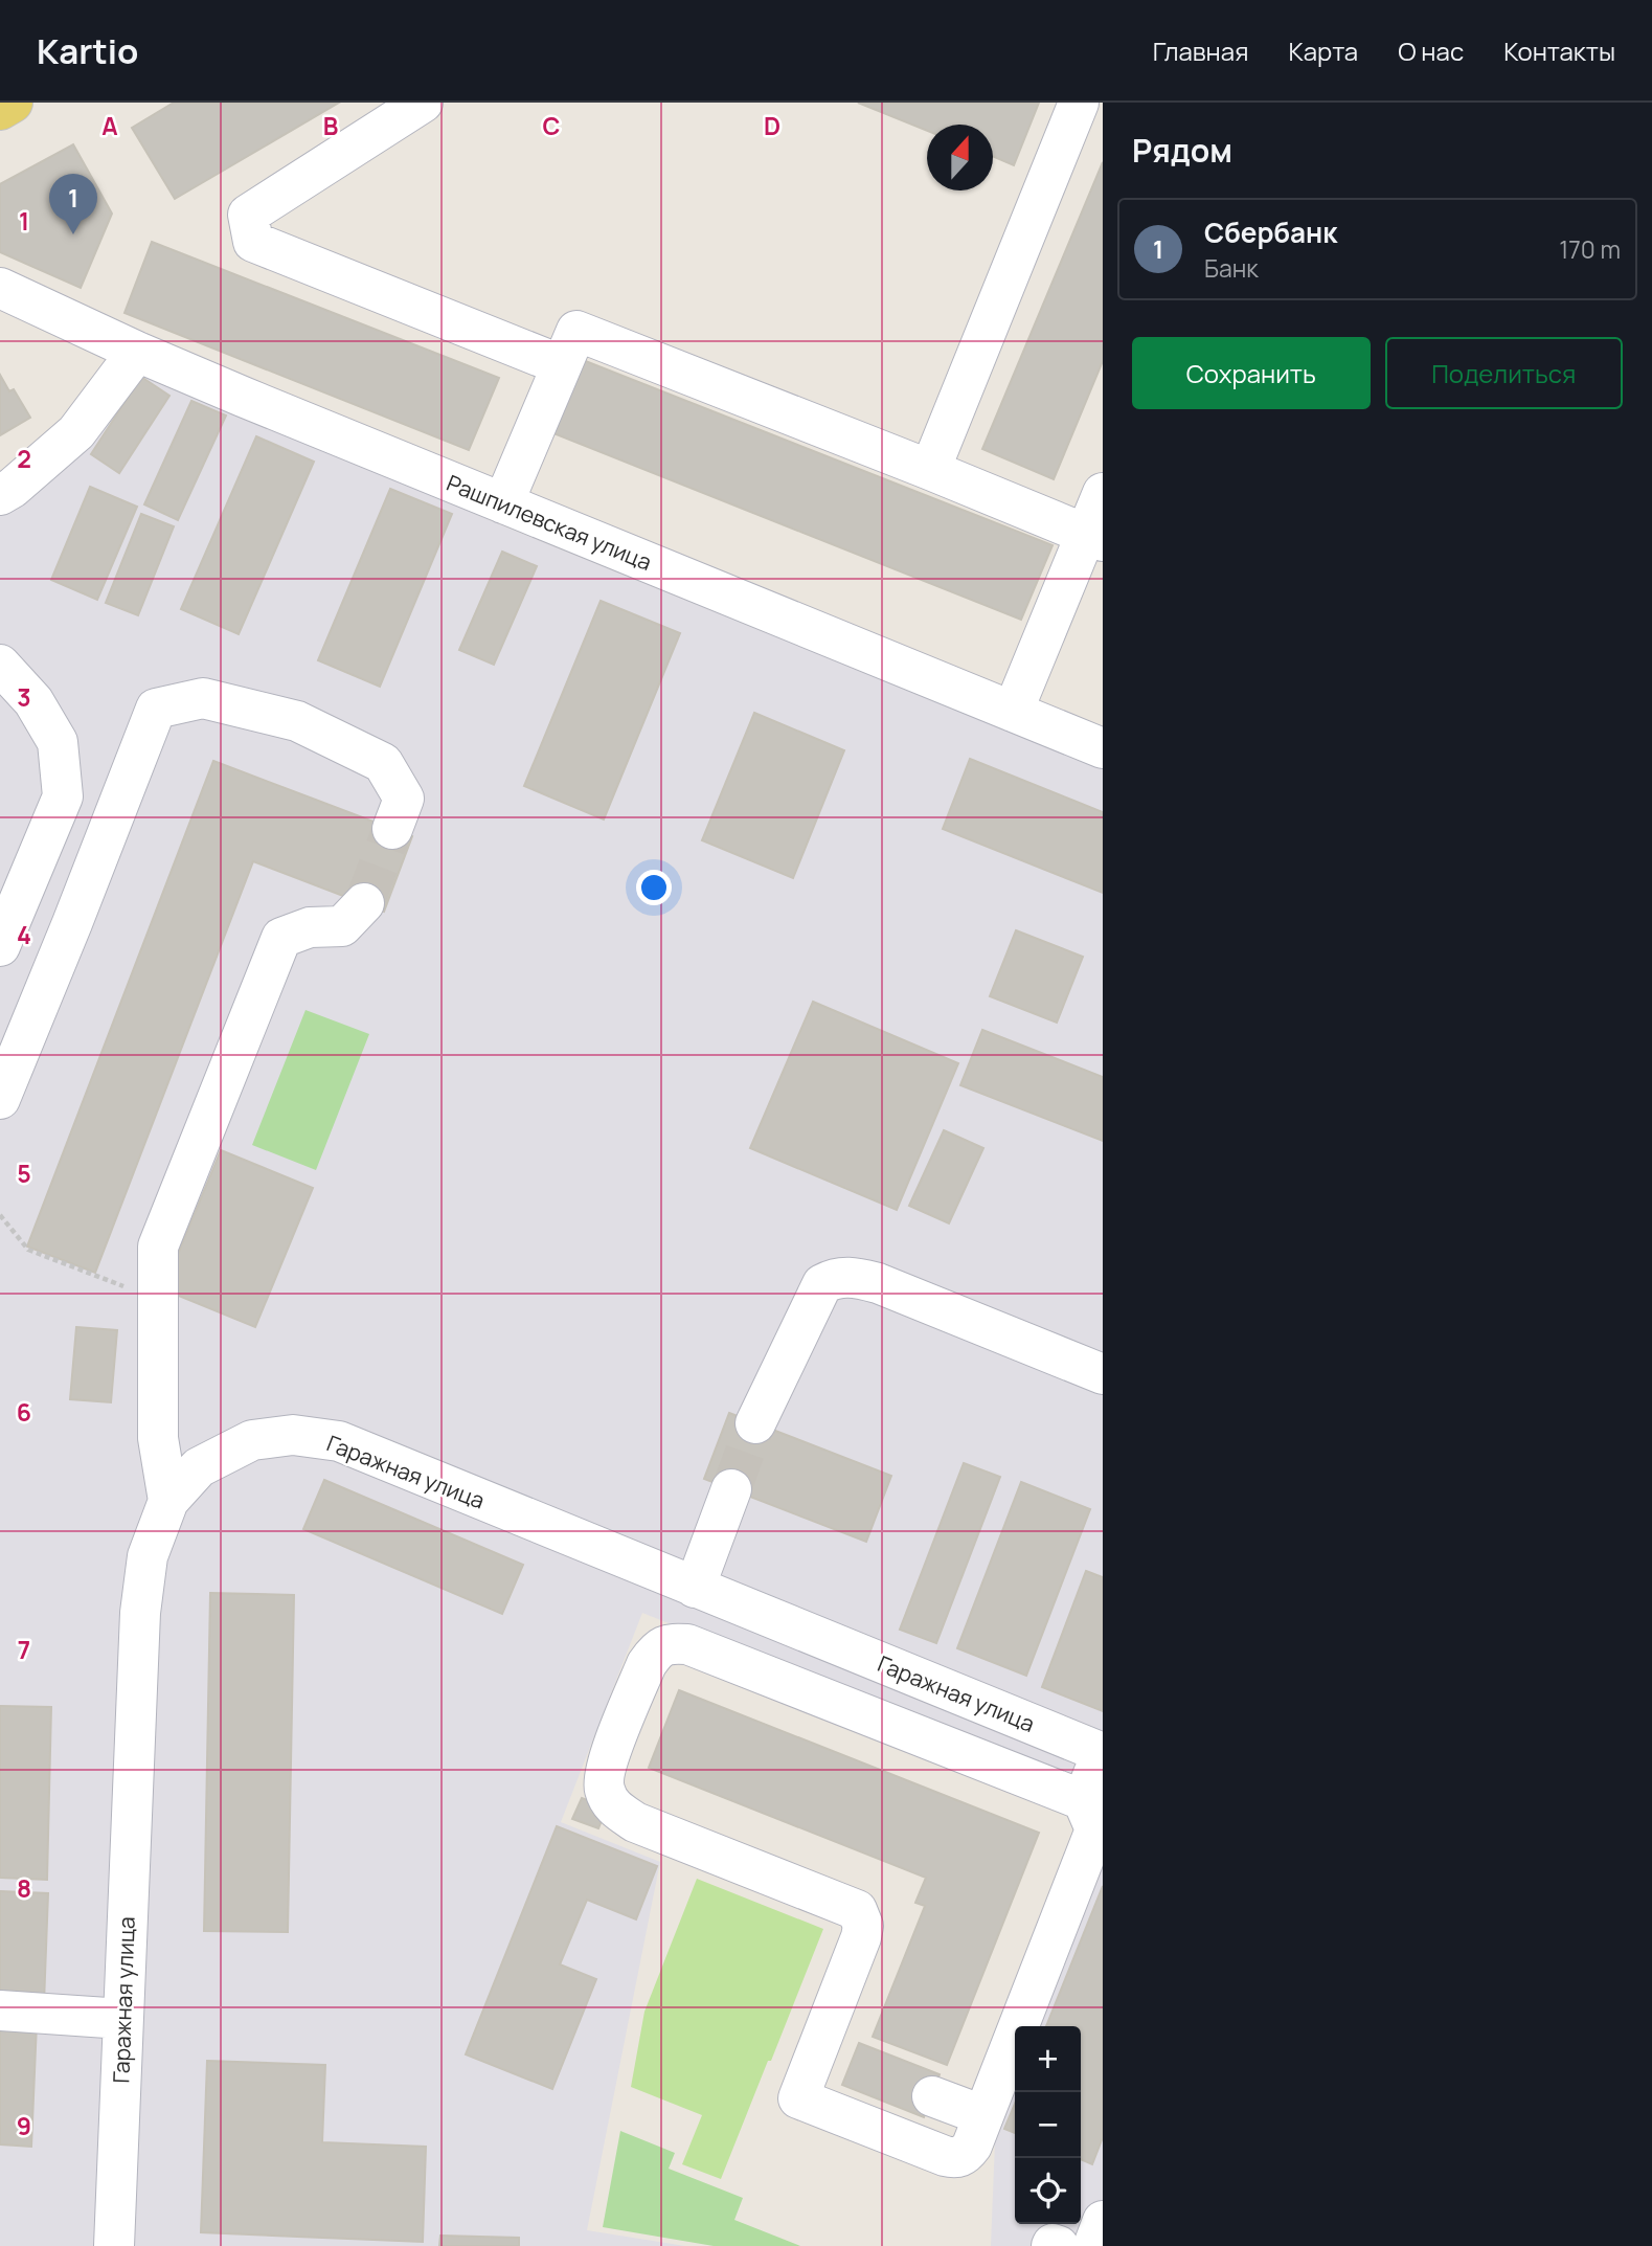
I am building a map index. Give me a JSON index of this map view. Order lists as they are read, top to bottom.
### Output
{
  "streets": {
    "street": ["Рашпилевская улица", "Гаражная улица"]
  },
  "north": "top",
  "page": {
    "header": "Kartio",
    "nav": [
      "Главная",
      "Карта",
      "О нас",
      "Контакты"
    ],
    "heading": "Рядом",
    "pins": "1",
    "list": [
      {
        "mark": "1",
        "name": "Сбербанк",
        "note": "Банк",
        "value": "170 m"
      }
    ],
    "buttons": ["Сохранить", "Поделиться"],
    "map_buttons": ["+", "−"]
  },
  "grid": {
    "columns": [
      "A",
      "B",
      "C",
      "D"
    ],
    "rows": [
      "1",
      "2",
      "3",
      "4",
      "5",
      "6",
      "7",
      "8",
      "9"
    ]
  }
}
